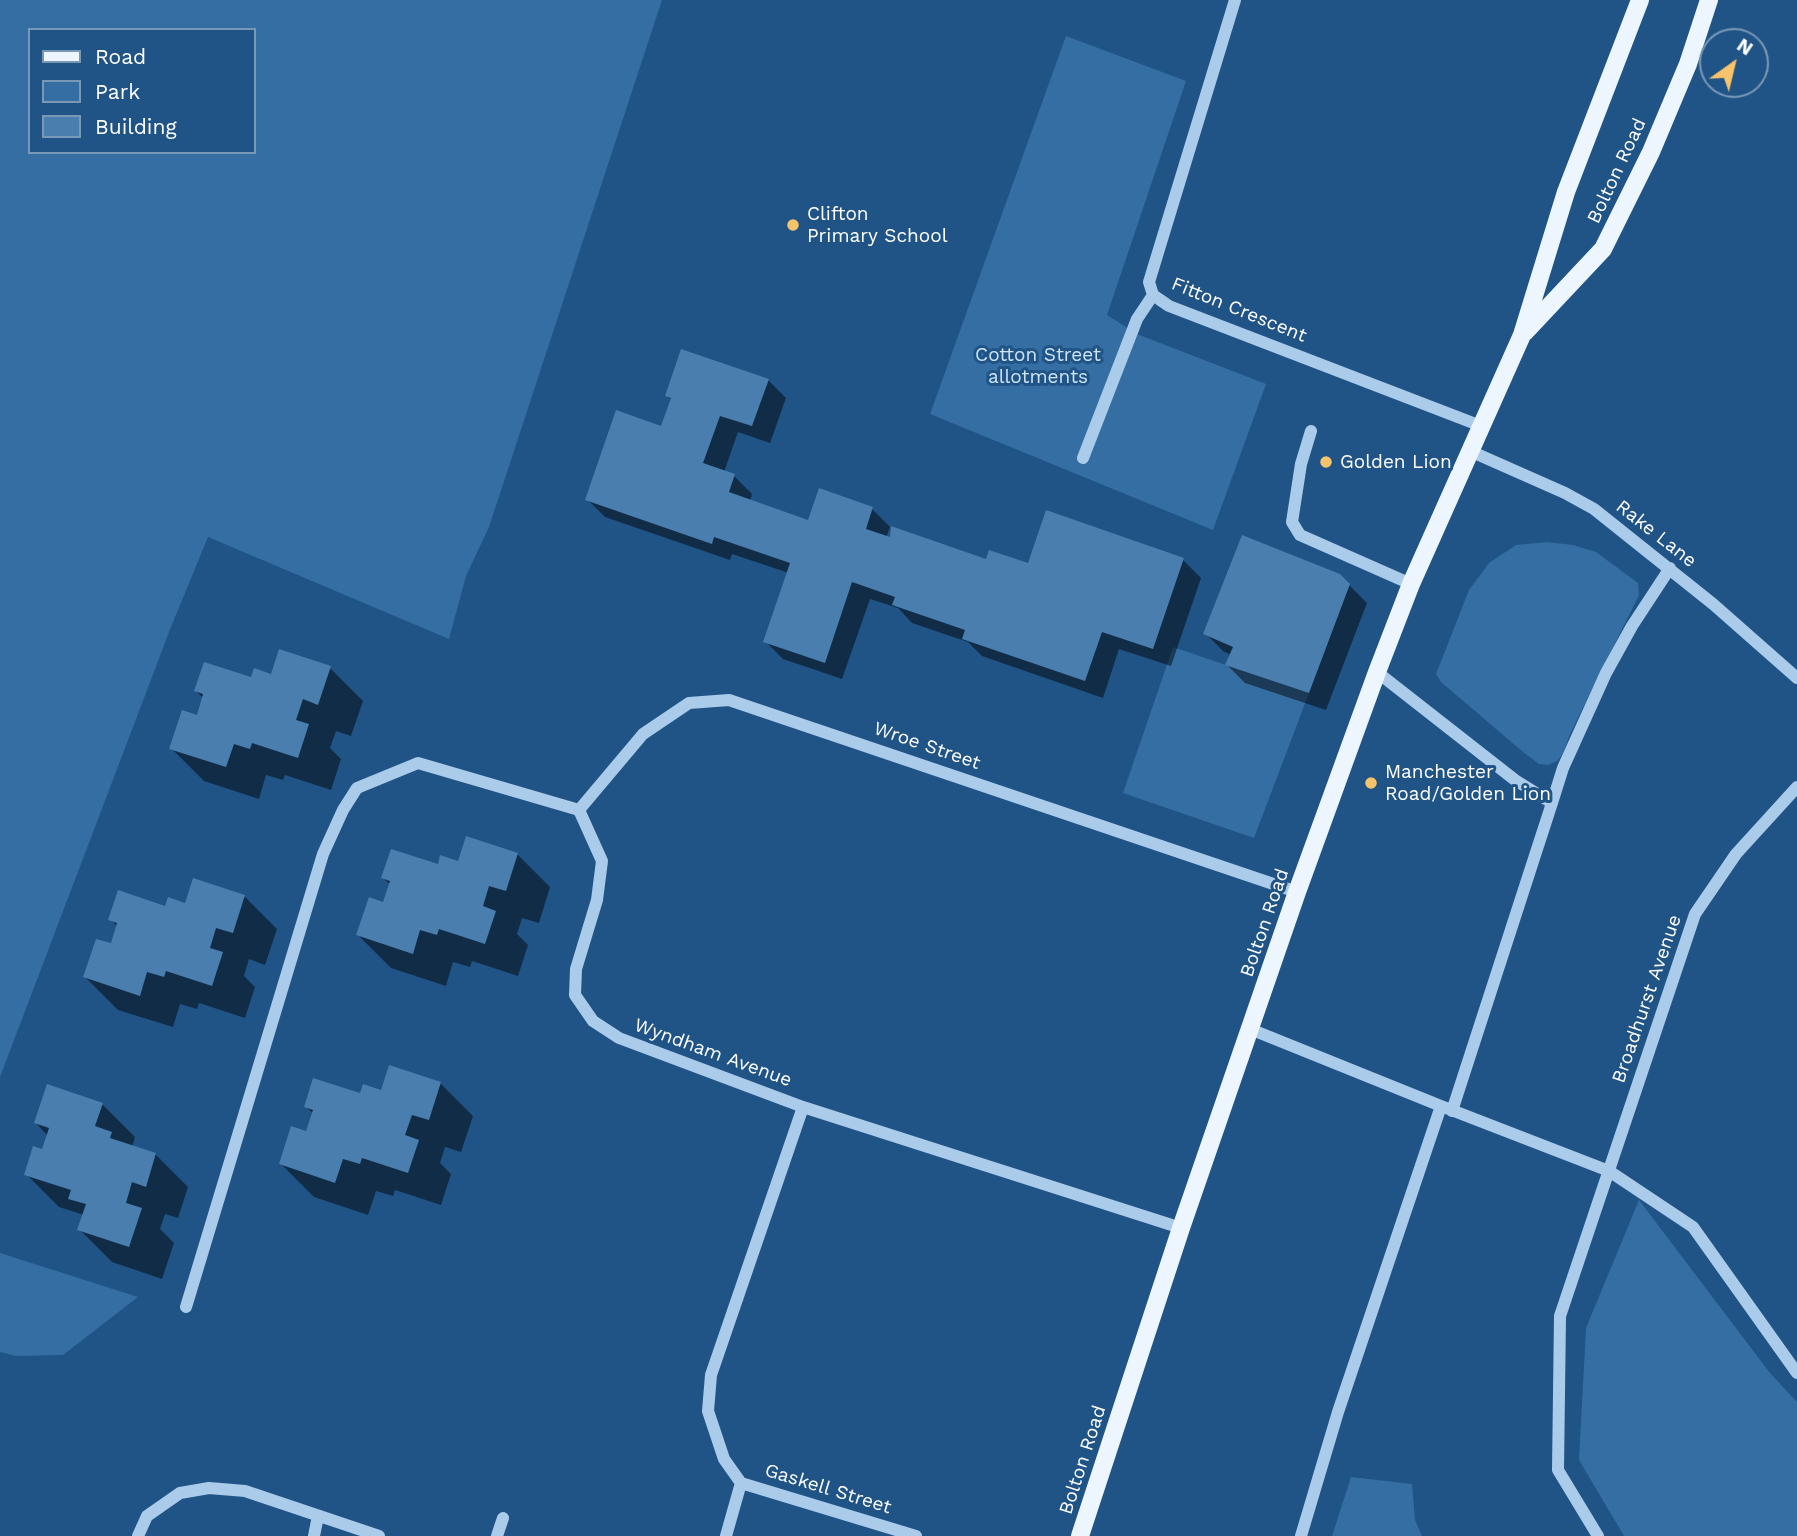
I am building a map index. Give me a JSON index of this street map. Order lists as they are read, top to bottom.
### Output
{
  "streets": {
    "main road": ["Bolton Road"],
    "street": [
      "Fitton Crescent",
      "Rake Lane",
      "Wroe Street",
      "Broadhurst Avenue",
      "Wyndham Avenue",
      "Gaskell Street"
    ]
  },
  "crossings": [
    ["Bolton Road", "Fitton Crescent"],
    ["Bolton Road", "Rake Lane"],
    ["Bolton Road", "Wroe Street"],
    ["Bolton Road", "Wyndham Avenue"],
    ["Wroe Street", "Wyndham Avenue"]
  ],
  "parks": ["Cotton Street allotments"],
  "places": ["Clifton Primary School", "Golden Lion", "Manchester Road/Golden Lion"],
  "legend": ["Road", "Park", "Building"],
  "north": "top right"
}
